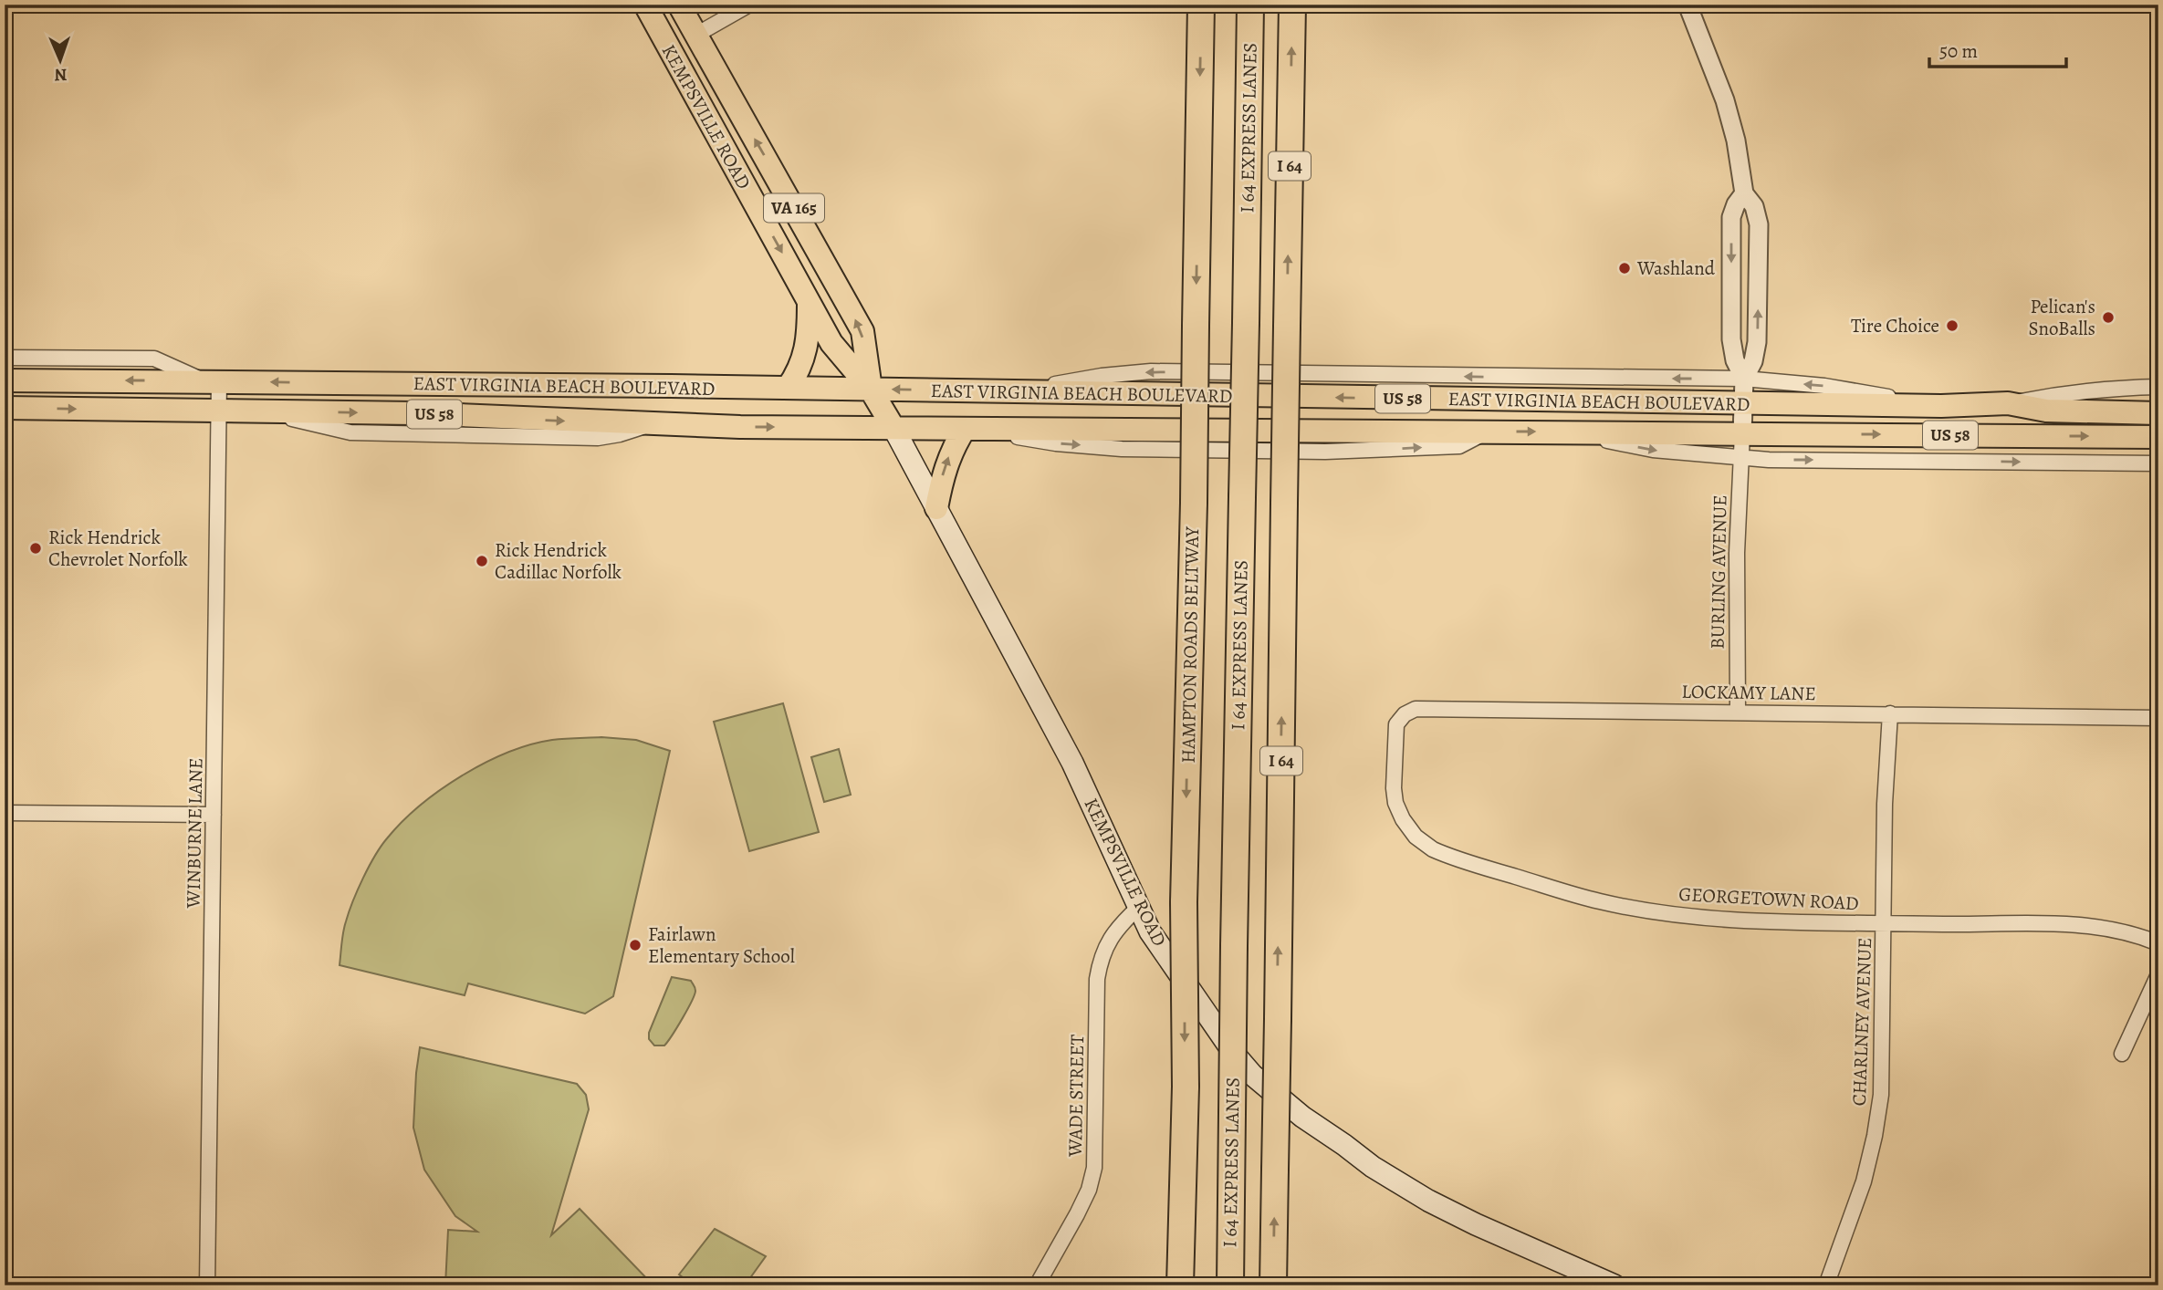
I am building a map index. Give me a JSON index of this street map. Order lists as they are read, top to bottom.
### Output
{
  "streets": {
    "highway": ["I 64 EXPRESS LANES", "I 64", "HAMPTON ROADS BELTWAY"],
    "main road": [
      "KEMPSVILLE ROAD",
      "VA 165",
      "EAST VIRGINIA BEACH BOULEVARD",
      "US 58"
    ],
    "street": [
      "BURLING AVENUE",
      "LOCKAMY LANE",
      "WINBURNE LANE",
      "GEORGETOWN ROAD",
      "CHARLNEY AVENUE",
      "WADE STREET"
    ]
  },
  "crossings": [
    ["KEMPSVILLE ROAD", "EAST VIRGINIA BEACH BOULEVARD"],
    ["KEMPSVILLE ROAD", "WADE STREET"],
    ["EAST VIRGINIA BEACH BOULEVARD", "BURLING AVENUE"],
    ["EAST VIRGINIA BEACH BOULEVARD", "WINBURNE LANE"],
    ["BURLING AVENUE", "LOCKAMY LANE"],
    ["LOCKAMY LANE", "GEORGETOWN ROAD"],
    ["LOCKAMY LANE", "CHARLNEY AVENUE"],
    ["GEORGETOWN ROAD", "CHARLNEY AVENUE"]
  ],
  "places": [
    "Washland",
    "Pelican's SnoBalls",
    "Tire Choice",
    "Rick Hendrick Chevrolet Norfolk",
    "Rick Hendrick Cadillac Norfolk",
    "Fairlawn Elementary School"
  ],
  "scale_bar": "50 m",
  "north": "bottom"
}
